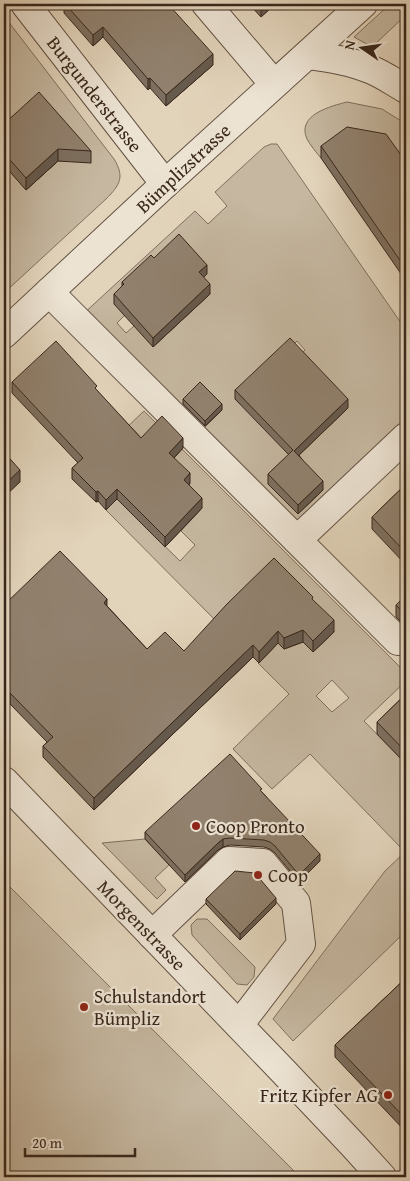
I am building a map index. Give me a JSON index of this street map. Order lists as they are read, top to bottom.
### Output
{
  "streets": {
    "street": ["Burgunderstrasse", "Bümplizstrasse", "Morgenstrasse"]
  },
  "crossings": [
    ["Burgunderstrasse", "Bümplizstrasse"]
  ],
  "places": [
    "Coop Pronto",
    "Coop",
    "Schulstandort Bümpliz",
    "Fritz Kipfer AG"
  ],
  "scale_bar": "20 m",
  "north": "left"
}
